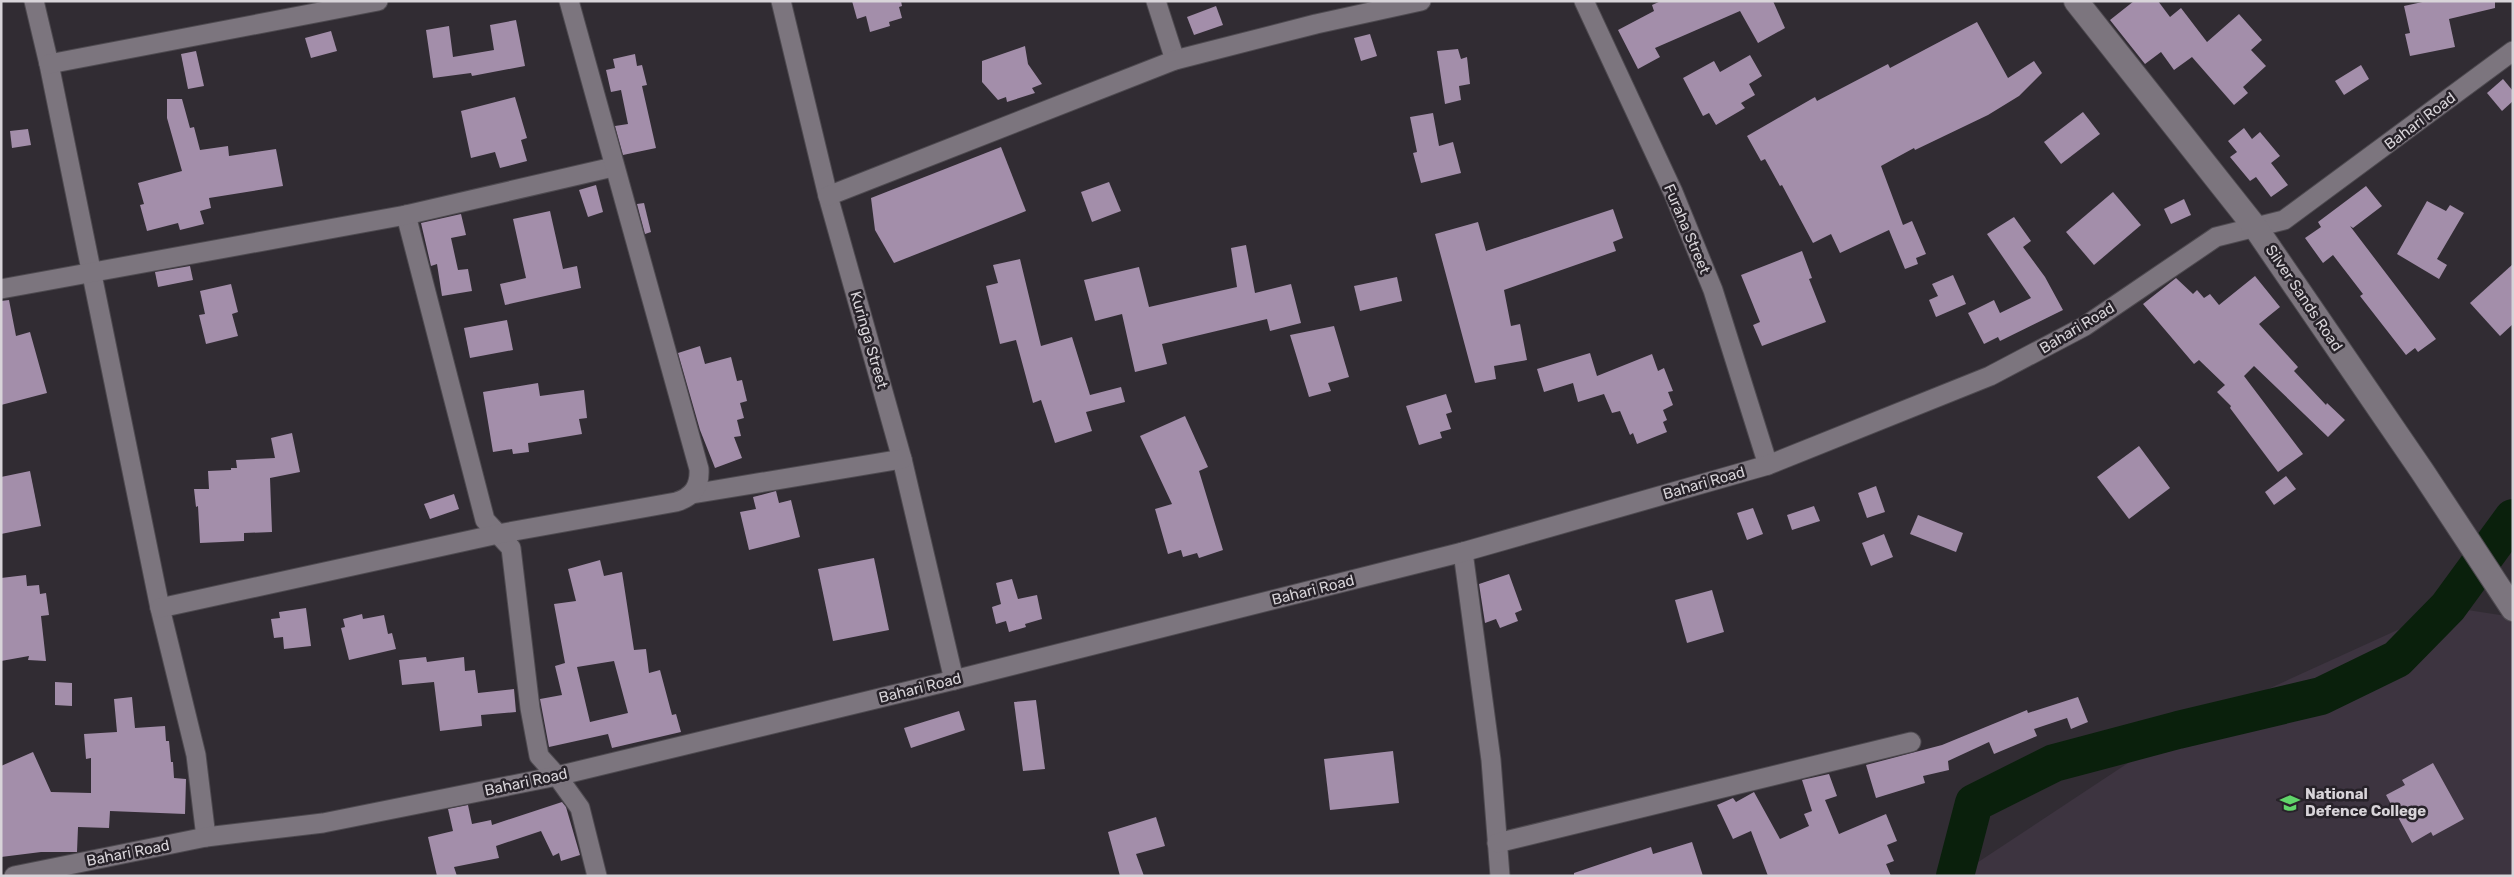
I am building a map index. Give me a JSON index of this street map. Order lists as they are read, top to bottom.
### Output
{
  "streets": {
    "street": [
      "Bahari Road",
      "Furaha Street",
      "Silver Sands Road",
      "Kuringa Street"
    ]
  },
  "crossings": [
    ["Bahari Road", "Furaha Street"],
    ["Bahari Road", "Silver Sands Road"],
    ["Bahari Road", "Kuringa Street"]
  ],
  "places": {
    "school or university": ["National Defence College"]
  }
}
